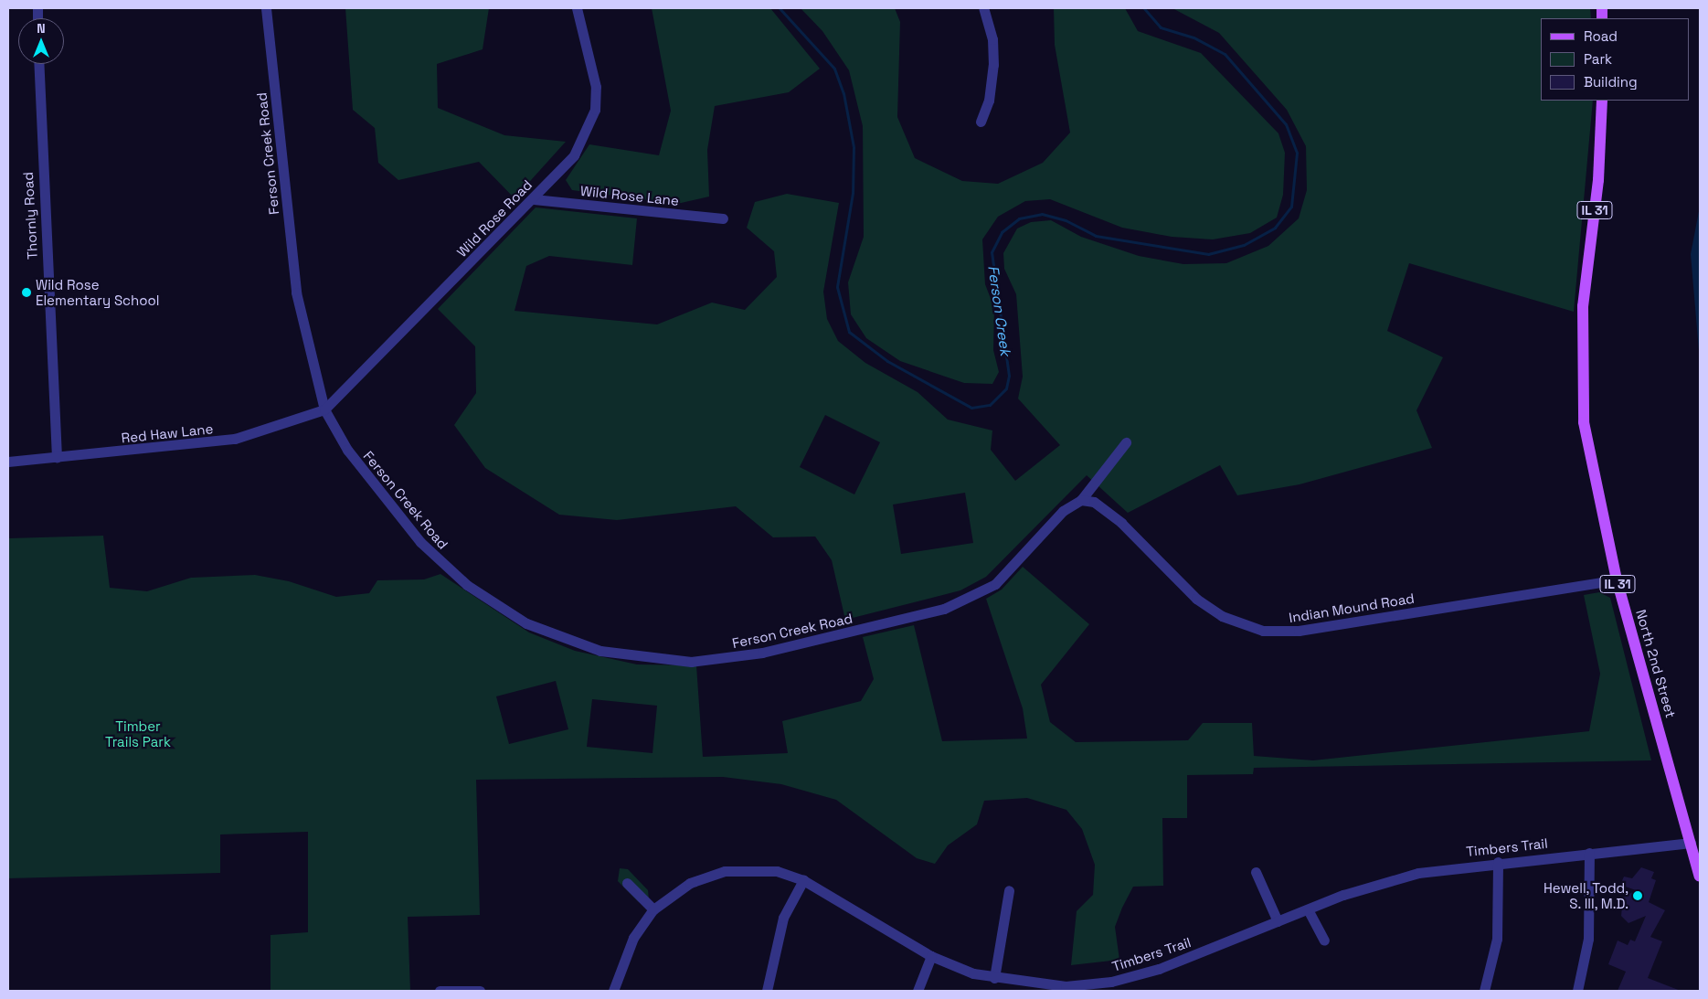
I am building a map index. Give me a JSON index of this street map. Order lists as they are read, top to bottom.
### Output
{
  "streets": {
    "main road": ["IL 31", "North 2nd Street"],
    "street": [
      "Ferson Creek Road",
      "Wild Rose Lane",
      "Thornly Road",
      "Wild Rose Road",
      "Red Haw Lane",
      "Indian Mound Road",
      "Timbers Trail"
    ]
  },
  "crossings": [
    ["Ferson Creek Road", "Wild Rose Road"],
    ["Ferson Creek Road", "Red Haw Lane"],
    ["Ferson Creek Road", "Indian Mound Road"],
    ["Wild Rose Lane", "Wild Rose Road"],
    ["Thornly Road", "Red Haw Lane"],
    ["Wild Rose Road", "Red Haw Lane"],
    ["Indian Mound Road", "North 2nd Street"],
    ["North 2nd Street", "Timbers Trail"]
  ],
  "water": ["Ferson Creek"],
  "parks": ["Timber Trails Park"],
  "places": ["Wild Rose Elementary School", "Hewell, Todd, S. III, M.D."],
  "legend": ["Road", "Park", "Building"],
  "north": "top"
}
